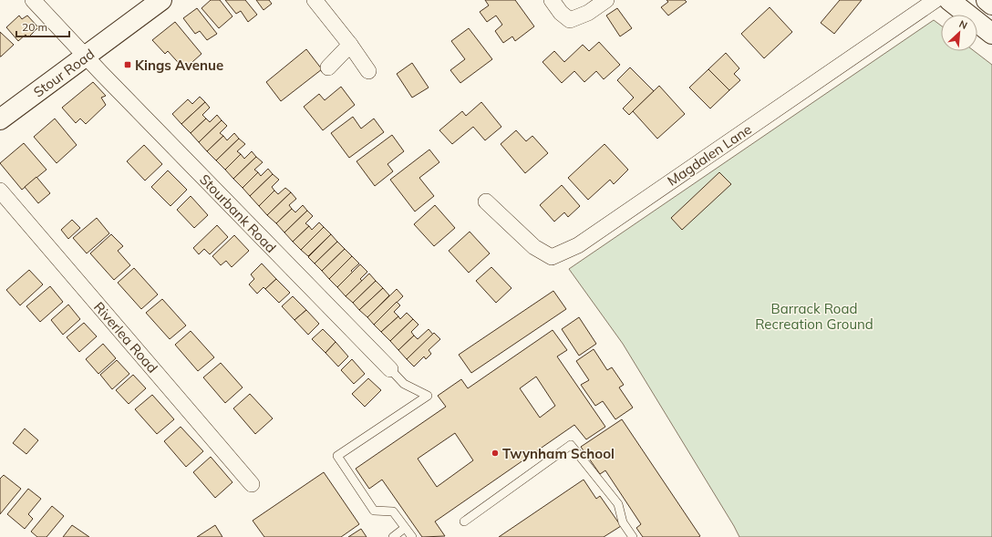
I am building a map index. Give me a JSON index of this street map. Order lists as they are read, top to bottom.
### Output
{
  "streets": {
    "main road": ["Stour Road"],
    "street": ["Magdalen Lane", "Stourbank Road", "Riverlea Road"]
  },
  "crossings": [
    ["Stour Road", "Stourbank Road"]
  ],
  "parks": ["Barrack Road Recreation Ground"],
  "places": {
    "transit": ["Kings Avenue"],
    "other": ["Twynham School"]
  },
  "scale_bar": "20 m",
  "north": "top right"
}
